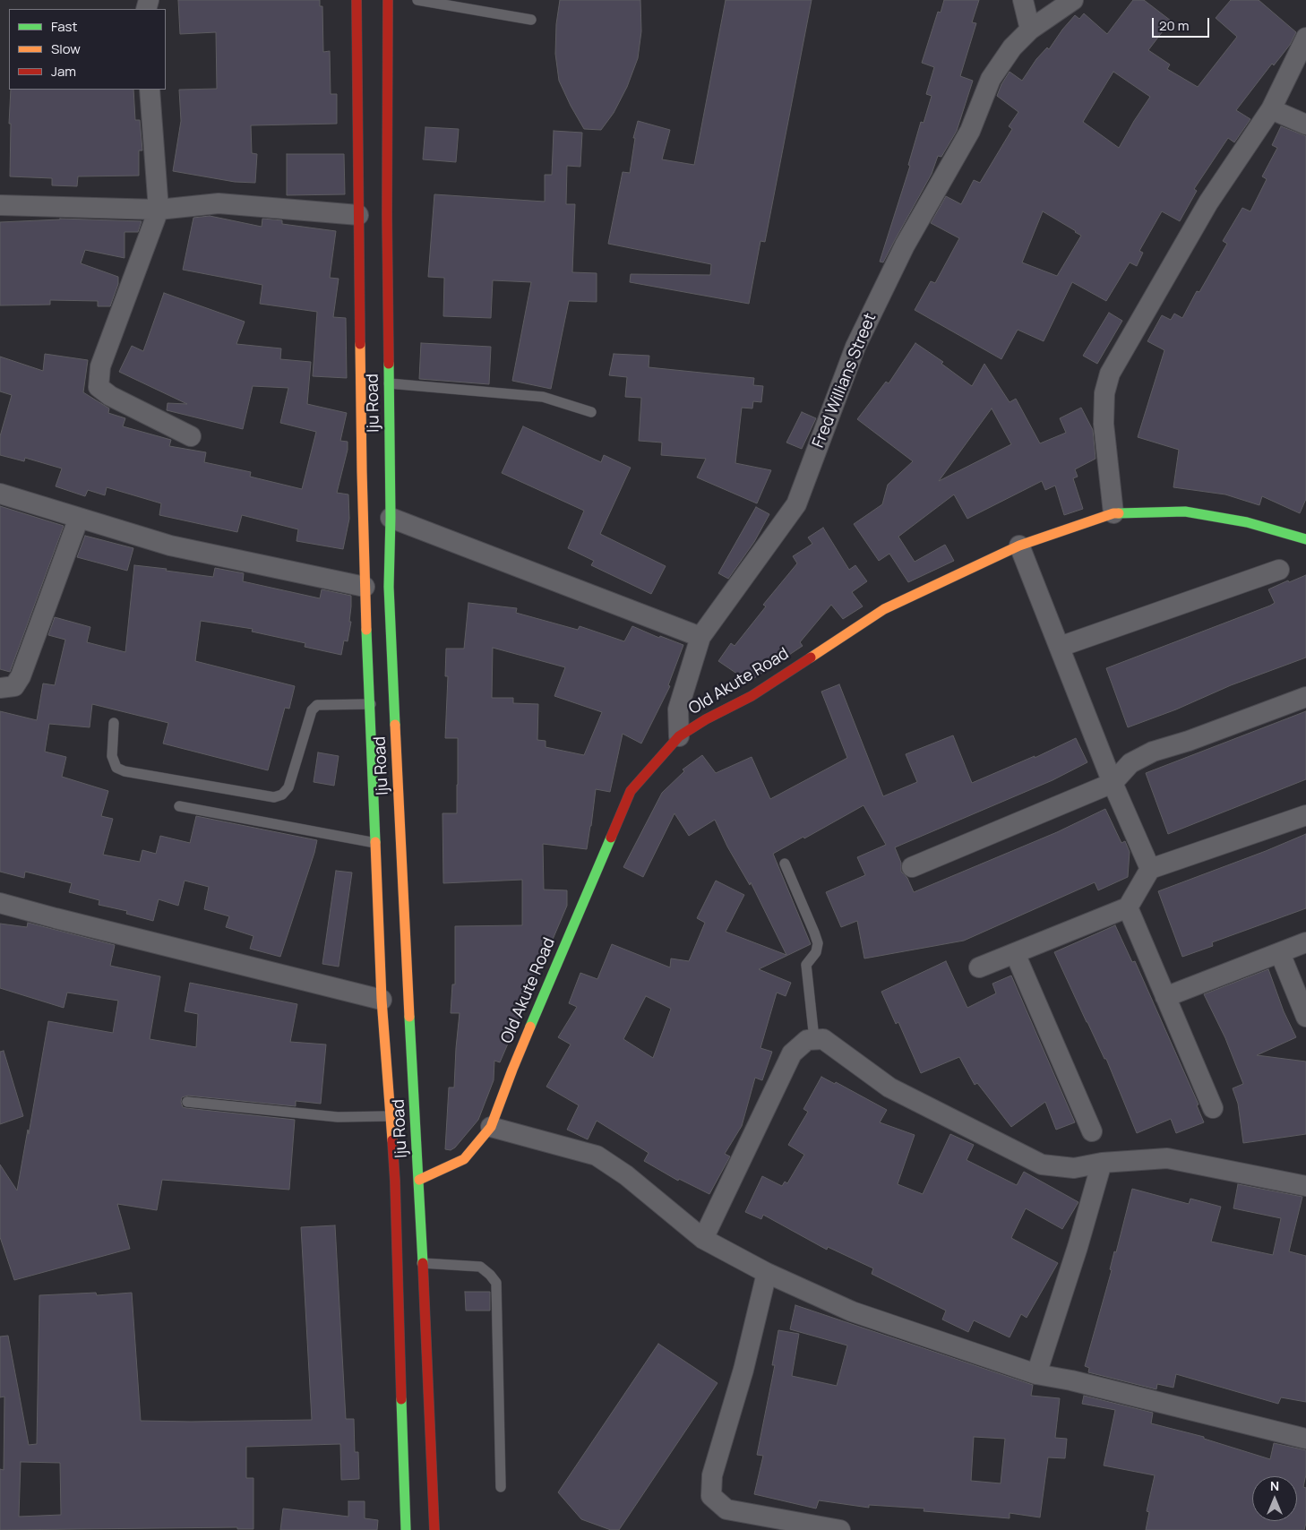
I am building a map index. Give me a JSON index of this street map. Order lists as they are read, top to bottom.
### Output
{
  "streets": {
    "main road": ["Iju Road", "Old Akute Road"],
    "street": ["Fred Willians Street"]
  },
  "crossings": [
    ["Fred Willians Street", "Old Akute Road"],
    ["Iju Road", "Old Akute Road"]
  ],
  "legend": ["Fast", "Slow", "Jam"],
  "scale_bar": "20 m",
  "north": "top"
}
